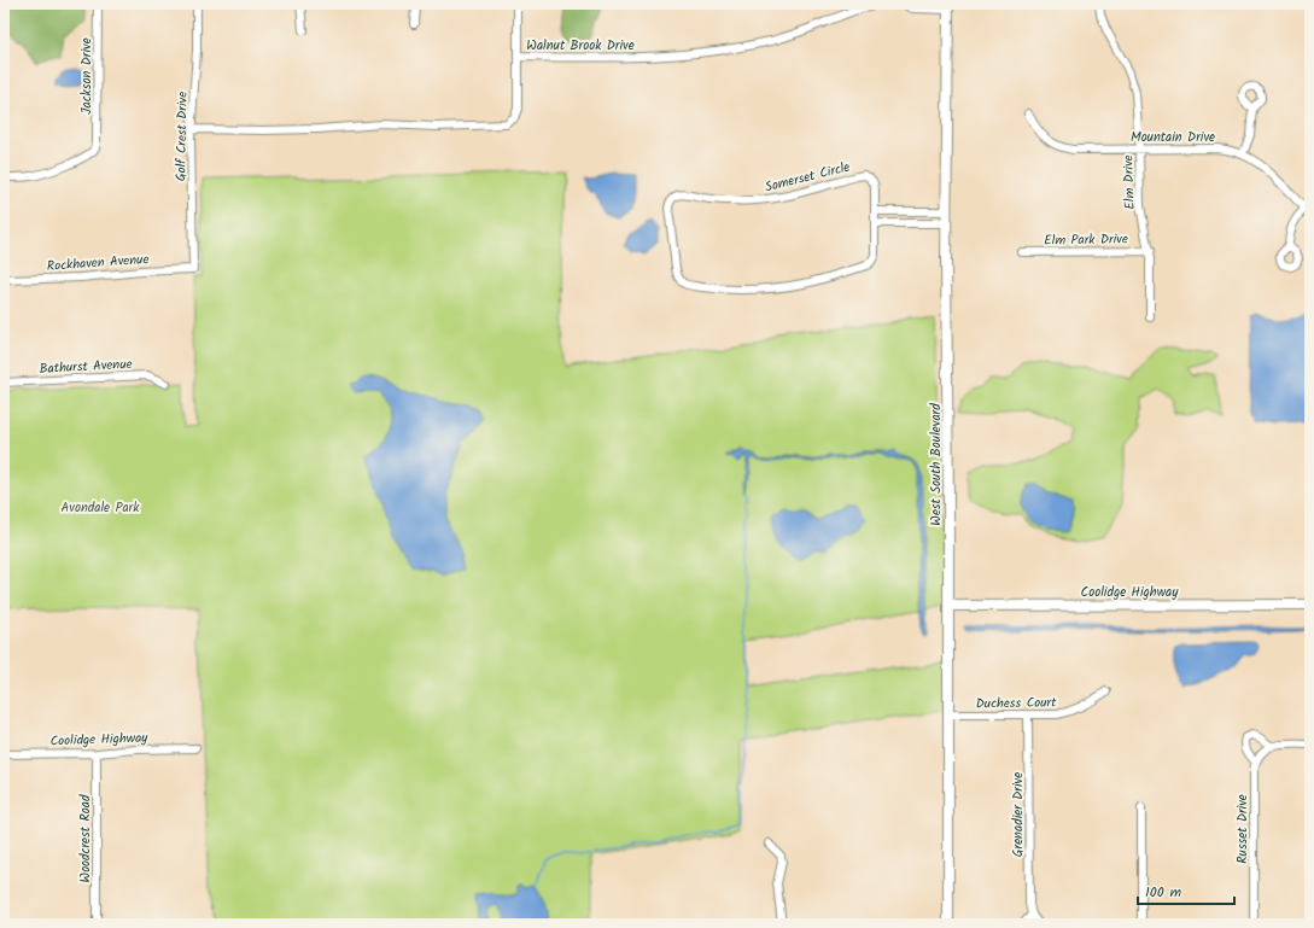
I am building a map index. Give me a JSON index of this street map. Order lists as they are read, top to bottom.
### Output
{
  "streets": {
    "main road": ["West South Boulevard", "Coolidge Highway"],
    "street": [
      "Walnut Brook Drive",
      "Jackson Drive",
      "Golf Crest Drive",
      "Mountain Drive",
      "Somerset Circle",
      "Elm Drive",
      "Elm Park Drive",
      "Rockhaven Avenue",
      "Bathurst Avenue",
      "Duchess Court",
      "Grenadier Drive",
      "Russet Drive",
      "Woodcrest Road"
    ]
  },
  "crossings": [
    ["Walnut Brook Drive", "Golf Crest Drive"],
    ["Golf Crest Drive", "Rockhaven Avenue"],
    ["Mountain Drive", "Elm Drive"],
    ["Elm Drive", "Elm Park Drive"],
    ["West South Boulevard", "Coolidge Highway"],
    ["West South Boulevard", "Duchess Court"],
    ["Coolidge Highway", "Woodcrest Road"],
    ["Duchess Court", "Grenadier Drive"]
  ],
  "parks": ["Avondale Park"],
  "scale_bar": "100 m"
}
